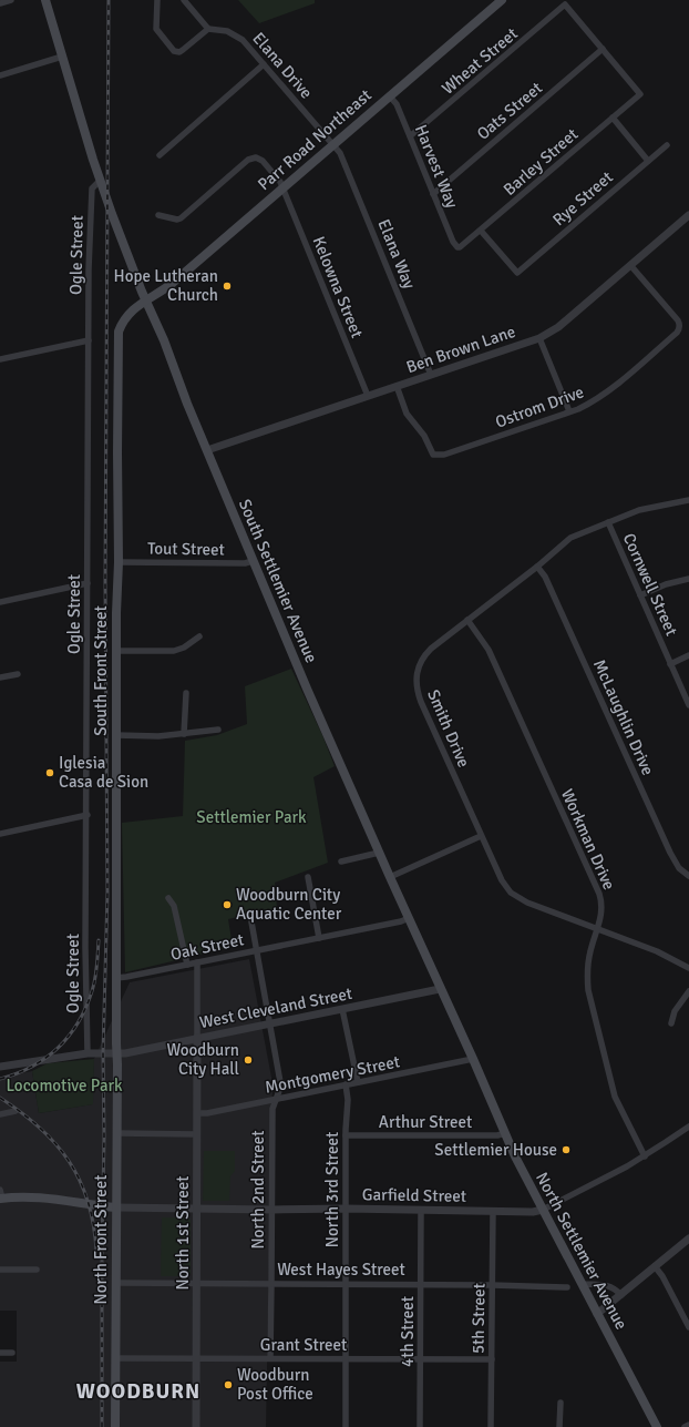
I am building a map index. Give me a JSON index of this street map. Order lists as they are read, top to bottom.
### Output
{
  "streets": {
    "main road": [
      "Parr Road Northeast",
      "South Settlemier Avenue",
      "South Front Street",
      "North Front Street",
      "North Settlemier Avenue"
    ],
    "street": [
      "Wheat Street",
      "Elana Drive",
      "Oats Street",
      "Barley Street",
      "Harvest Way",
      "Rye Street",
      "Elana Way",
      "Ogle Street",
      "Kelowna Street",
      "Ben Brown Lane",
      "Ostrom Drive",
      "Tout Street",
      "Cornwell Street",
      "McLaughlin Drive",
      "Smith Drive",
      "Workman Drive",
      "Oak Street",
      "West Cleveland Street",
      "Montgomery Street",
      "Arthur Street",
      "North 2nd Street",
      "North 3rd Street",
      "Garfield Street",
      "North 1st Street",
      "West Hayes Street",
      "5th Street",
      "4th Street",
      "Grant Street"
    ]
  },
  "crossings": [
    ["Wheat Street", "Oats Street"],
    ["Wheat Street", "Barley Street"],
    ["Wheat Street", "Harvest Way"],
    ["Elana Drive", "Parr Road Northeast"],
    ["Elana Drive", "Elana Way"],
    ["Oats Street", "Barley Street"],
    ["Oats Street", "Harvest Way"],
    ["Parr Road Northeast", "Harvest Way"],
    ["Parr Road Northeast", "Elana Way"],
    ["Parr Road Northeast", "Kelowna Street"],
    ["Parr Road Northeast", "South Settlemier Avenue"],
    ["Parr Road Northeast", "South Front Street"],
    ["Barley Street", "Harvest Way"],
    ["Barley Street", "Rye Street"],
    ["Elana Way", "Ben Brown Lane"],
    ["Ogle Street", "South Settlemier Avenue"],
    ["Ogle Street", "West Cleveland Street"],
    ["Kelowna Street", "Ben Brown Lane"],
    ["Ben Brown Lane", "Ostrom Drive"],
    ["Ben Brown Lane", "South Settlemier Avenue"],
    ["Tout Street", "South Settlemier Avenue"],
    ["Tout Street", "South Front Street"],
    ["South Settlemier Avenue", "South Front Street"],
    ["South Settlemier Avenue", "Oak Street"],
    ["South Settlemier Avenue", "West Cleveland Street"],
    ["South Settlemier Avenue", "North Settlemier Avenue"],
    ["Cornwell Street", "Smith Drive"],
    ["South Front Street", "Oak Street"],
    ["South Front Street", "West Cleveland Street"],
    ["South Front Street", "North Front Street"],
    ["McLaughlin Drive", "Smith Drive"],
    ["Smith Drive", "Workman Drive"],
    ["Workman Drive", "Garfield Street"],
    ["Oak Street", "North 2nd Street"],
    ["West Cleveland Street", "North 2nd Street"],
    ["West Cleveland Street", "North 1st Street"],
    ["West Cleveland Street", "North Front Street"],
    ["West Cleveland Street", "North Settlemier Avenue"],
    ["Montgomery Street", "North 2nd Street"],
    ["Montgomery Street", "North 3rd Street"],
    ["Montgomery Street", "North 1st Street"],
    ["Montgomery Street", "North Settlemier Avenue"],
    ["Arthur Street", "North 3rd Street"],
    ["Arthur Street", "North Settlemier Avenue"],
    ["North 2nd Street", "Garfield Street"],
    ["North 2nd Street", "West Hayes Street"],
    ["North 2nd Street", "Grant Street"],
    ["North 3rd Street", "Garfield Street"],
    ["North 3rd Street", "West Hayes Street"],
    ["North 3rd Street", "Grant Street"],
    ["Garfield Street", "North 1st Street"],
    ["Garfield Street", "North Front Street"],
    ["Garfield Street", "North Settlemier Avenue"],
    ["Garfield Street", "5th Street"],
    ["Garfield Street", "4th Street"],
    ["North 1st Street", "West Hayes Street"],
    ["North 1st Street", "Grant Street"],
    ["North Front Street", "West Hayes Street"],
    ["North Front Street", "Grant Street"],
    ["West Hayes Street", "5th Street"],
    ["West Hayes Street", "4th Street"],
    ["5th Street", "Grant Street"],
    ["4th Street", "Grant Street"]
  ],
  "districts": ["WOODBURN"],
  "parks": ["Settlemier Park", "Locomotive Park"],
  "places": [
    "Hope Lutheran Church",
    "Iglesia Casa de Sion",
    "Woodburn City Aquatic Center",
    "Woodburn City Hall",
    "Settlemier House",
    "Woodburn Post Office"
  ]
}
